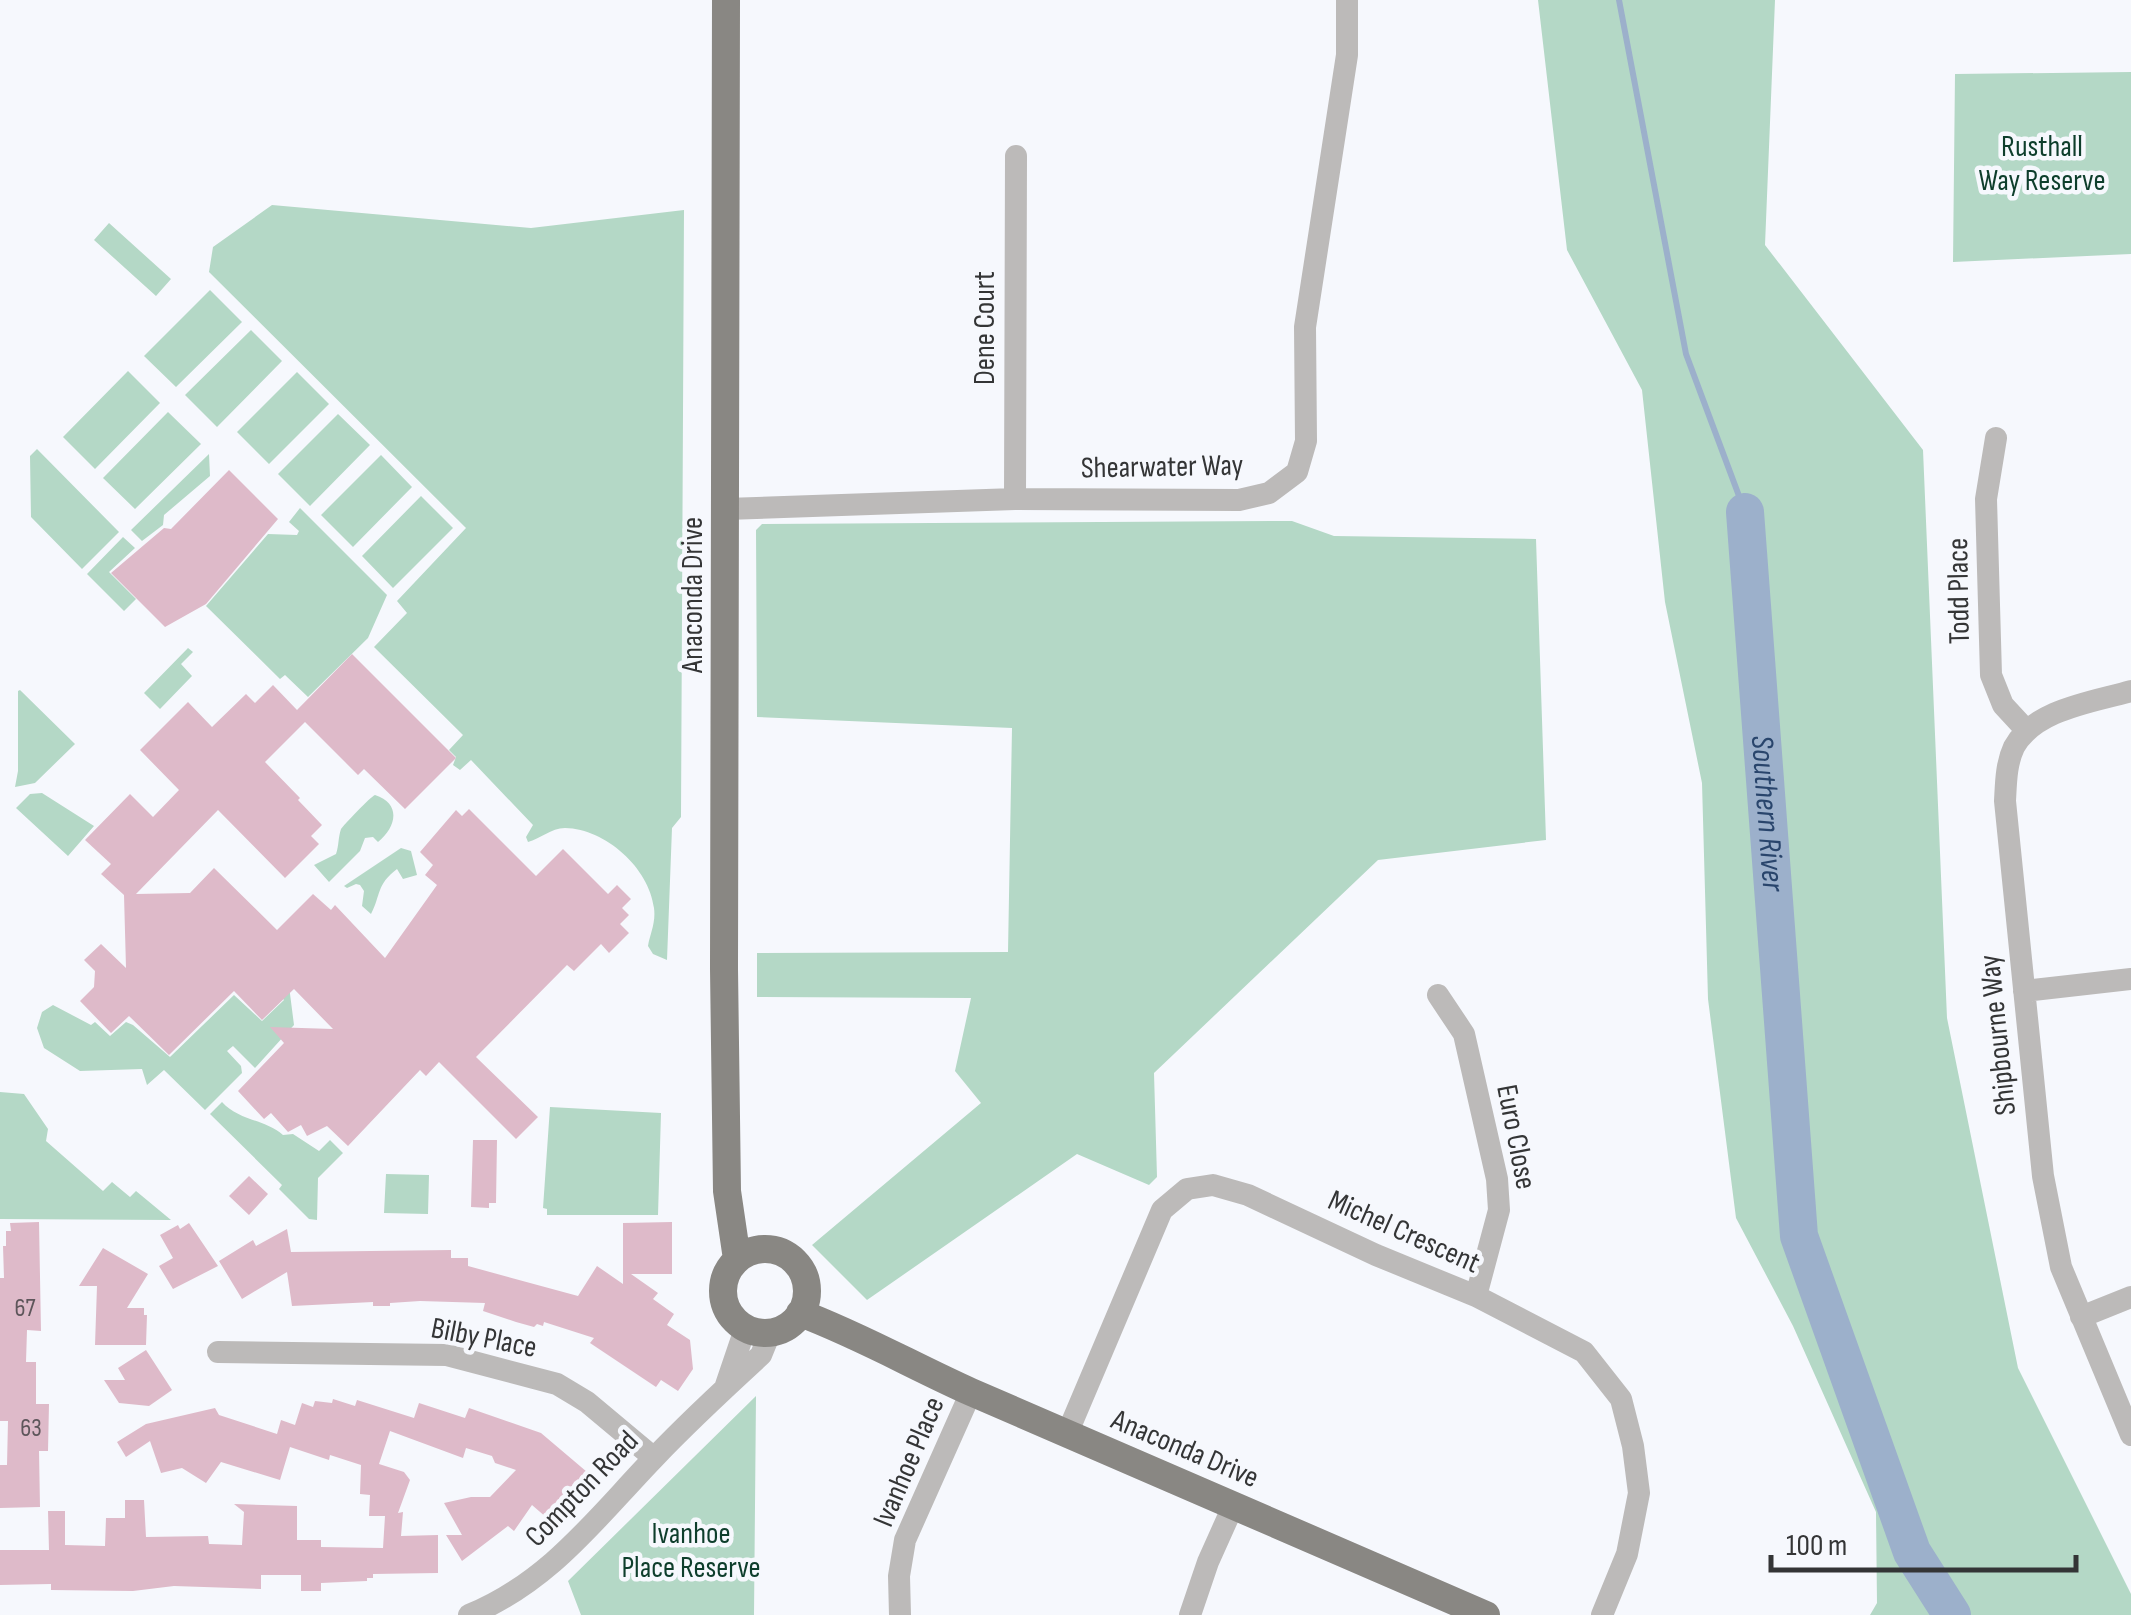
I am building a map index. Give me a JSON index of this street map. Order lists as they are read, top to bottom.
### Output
{
  "streets": {
    "main road": ["Anaconda Drive"],
    "street": [
      "Dene Court",
      "Shearwater Way",
      "Todd Place",
      "Shipbourne Way",
      "Euro Close",
      "Michel Crescent",
      "Bilby Place",
      "Ivanhoe Place",
      "Compton Road"
    ]
  },
  "crossings": [
    ["Dene Court", "Shearwater Way"],
    ["Shearwater Way", "Anaconda Drive"],
    ["Todd Place", "Shipbourne Way"],
    ["Anaconda Drive", "Michel Crescent"],
    ["Anaconda Drive", "Ivanhoe Place"],
    ["Anaconda Drive", "Compton Road"],
    ["Euro Close", "Michel Crescent"],
    ["Bilby Place", "Compton Road"]
  ],
  "water": ["Southern River"],
  "parks": ["Rusthall Way Reserve", "Ivanhoe Place Reserve"],
  "house_numbers": ["67", "63"],
  "scale_bar": "100 m"
}
